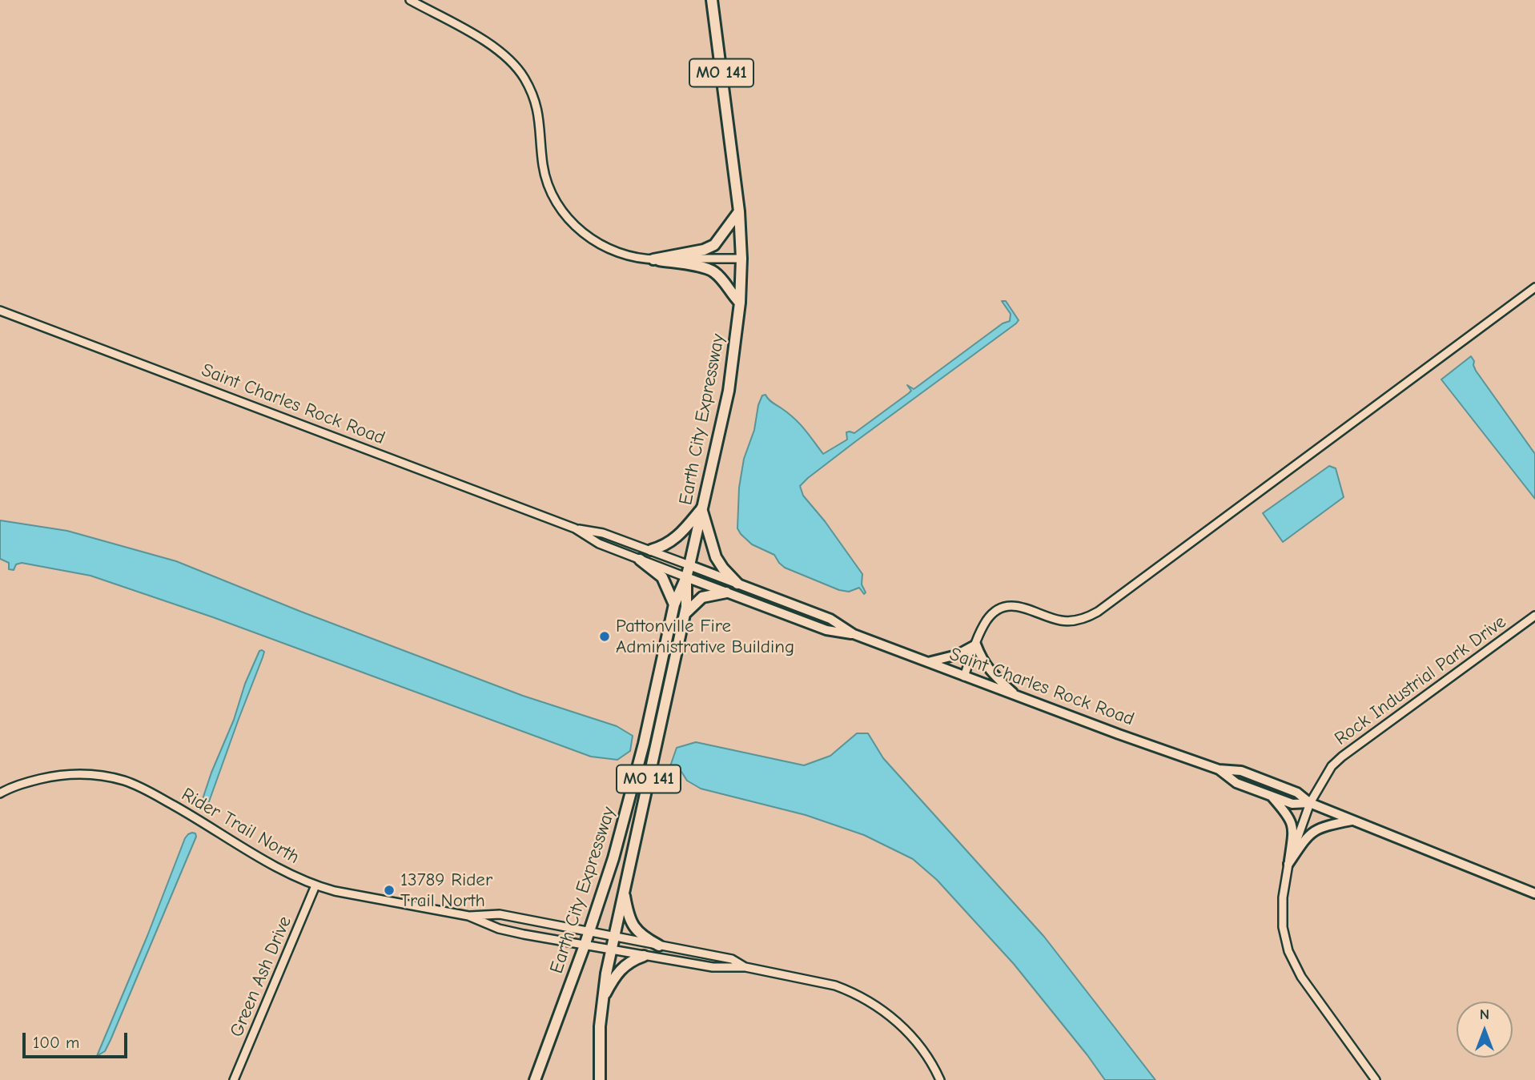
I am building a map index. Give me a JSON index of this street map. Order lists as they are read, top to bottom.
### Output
{
  "streets": {
    "highway": ["MO 141", "Earth City Expressway"],
    "main road": ["Saint Charles Rock Road"],
    "street": ["Rock Industrial Park Drive", "Rider Trail North", "Green Ash Drive"]
  },
  "crossings": [
    ["Saint Charles Rock Road", "Earth City Expressway"],
    ["Saint Charles Rock Road", "Rock Industrial Park Drive"],
    ["Earth City Expressway", "Rider Trail North"],
    ["Rider Trail North", "Green Ash Drive"]
  ],
  "places": ["Pattonville Fire Administrative Building", "13789 Rider Trail North"],
  "scale_bar": "100 m",
  "north": "top"
}
